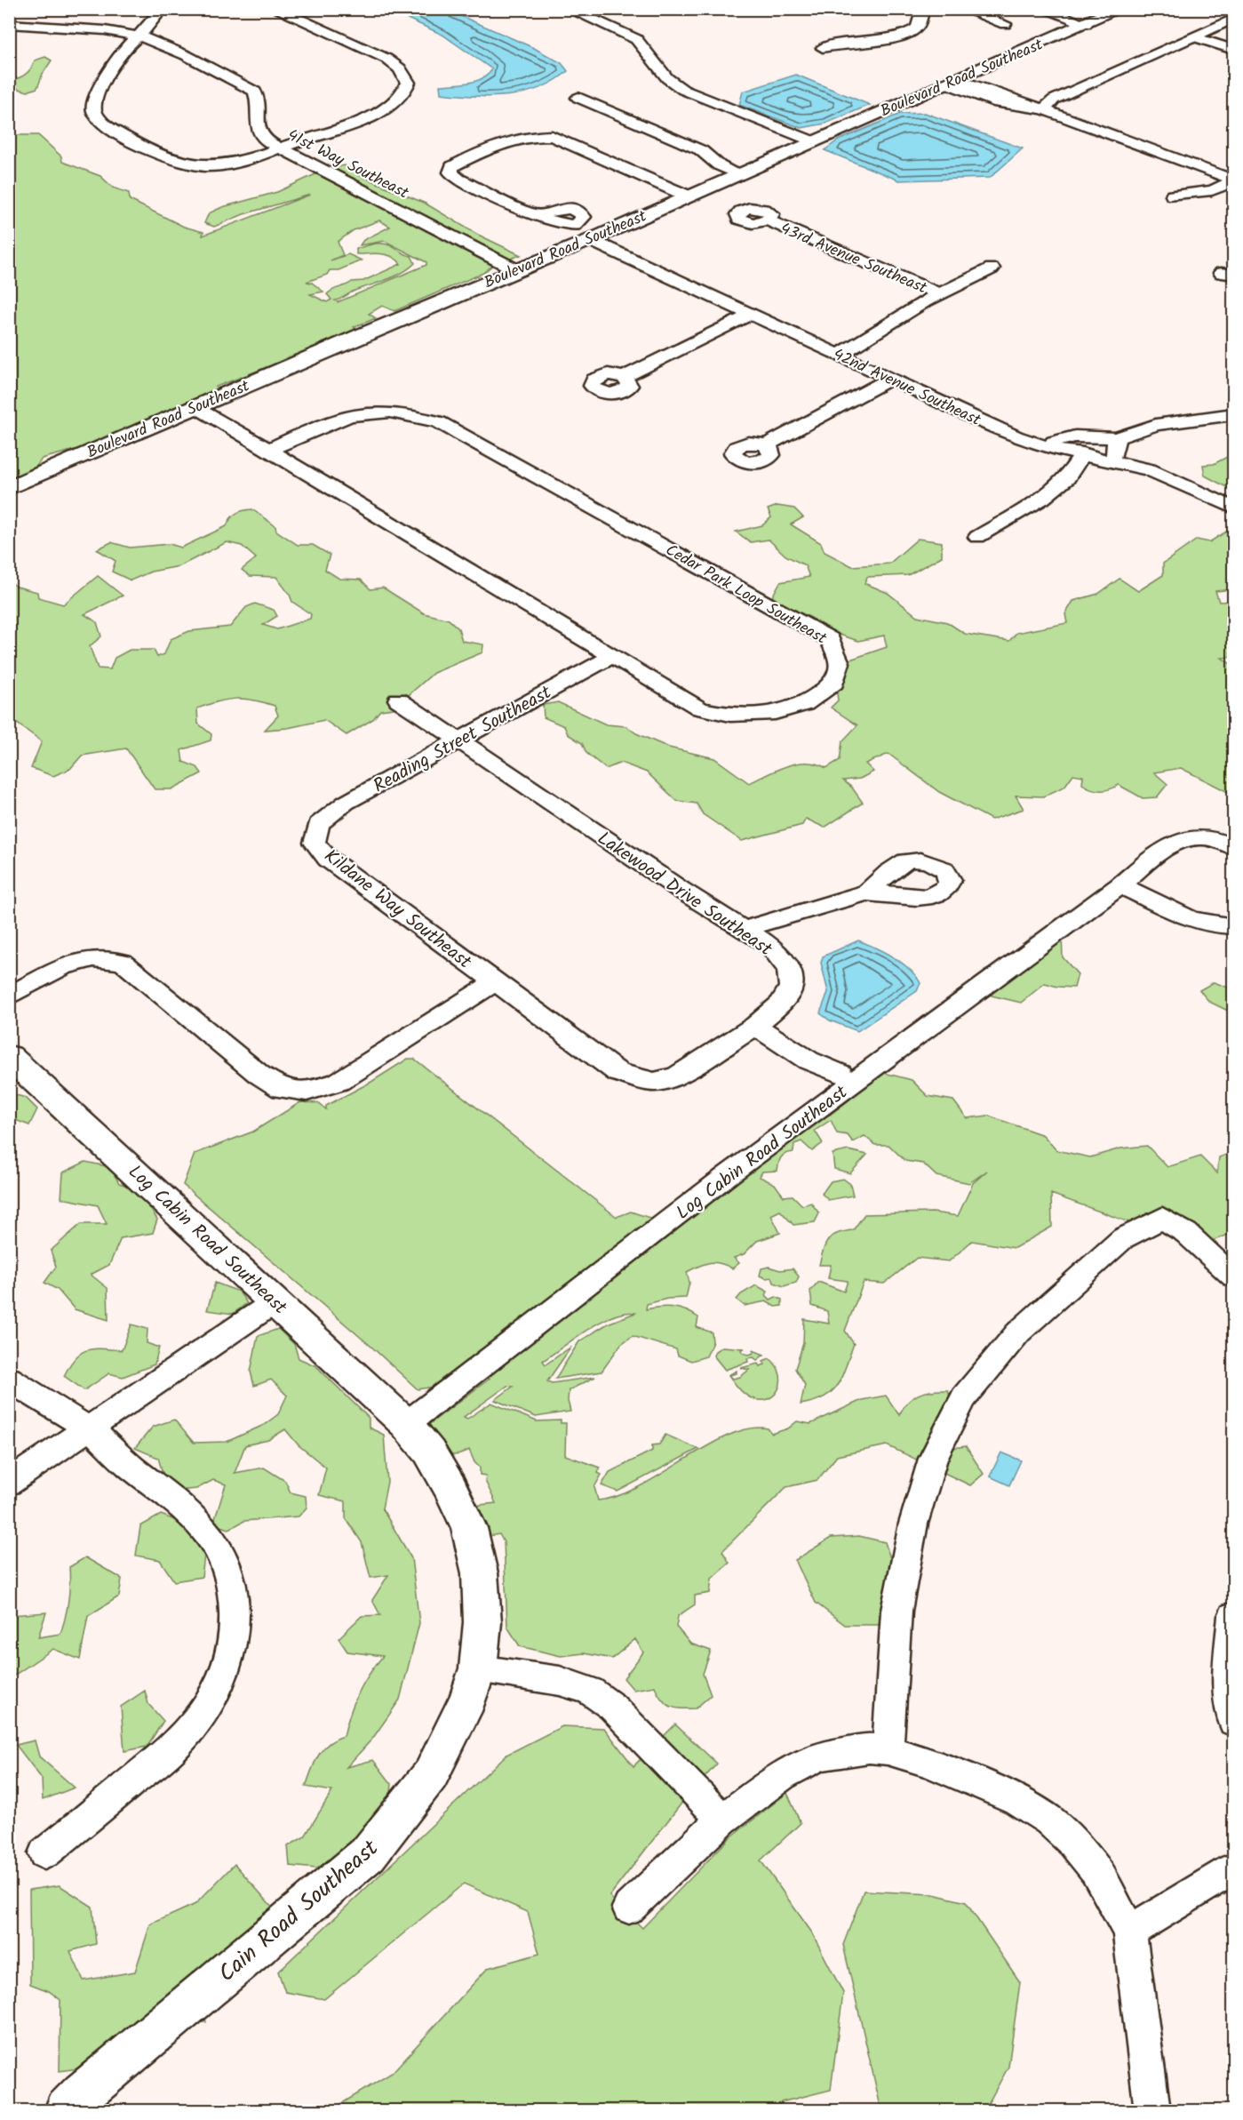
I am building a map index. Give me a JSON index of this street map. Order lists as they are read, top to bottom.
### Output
{
  "streets": {
    "street": [
      "Boulevard Road Southeast",
      "41st Way Southeast",
      "43rd Avenue Southeast",
      "42nd Avenue Southeast",
      "Cedar Park Loop Southeast",
      "Reading Street Southeast",
      "Lakewood Drive Southeast",
      "Kildane Way Southeast",
      "Log Cabin Road Southeast",
      "Cain Road Southeast"
    ]
  },
  "crossings": [
    ["Boulevard Road Southeast", "41st Way Southeast"],
    ["Boulevard Road Southeast", "42nd Avenue Southeast"],
    ["Boulevard Road Southeast", "Cedar Park Loop Southeast"],
    ["Cedar Park Loop Southeast", "Reading Street Southeast"],
    ["Reading Street Southeast", "Lakewood Drive Southeast"],
    ["Reading Street Southeast", "Kildane Way Southeast"],
    ["Lakewood Drive Southeast", "Kildane Way Southeast"],
    ["Log Cabin Road Southeast", "Cain Road Southeast"]
  ]
}
